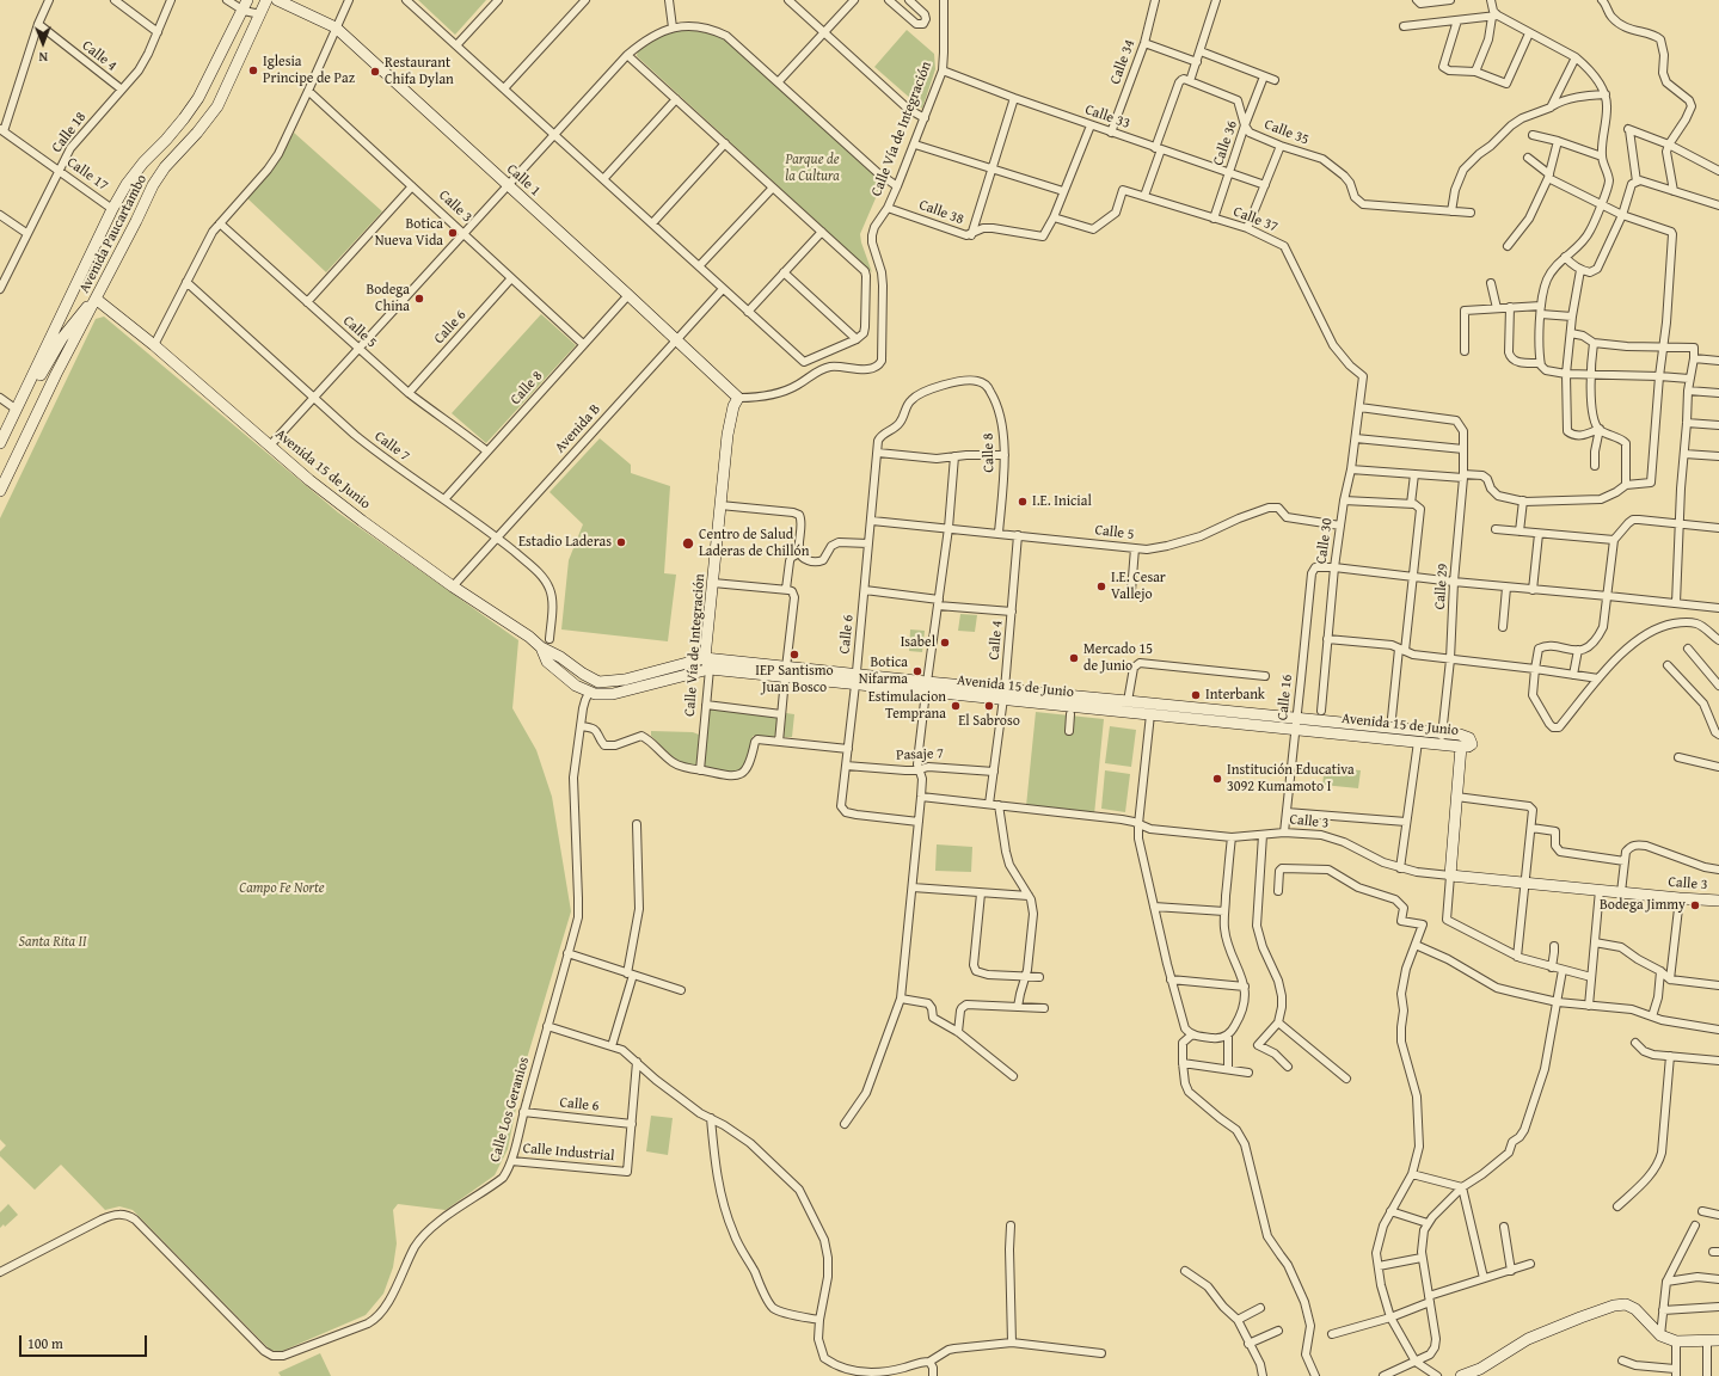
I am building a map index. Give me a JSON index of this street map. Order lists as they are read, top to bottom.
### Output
{
  "streets": {
    "street": [
      "Calle 4",
      "Calle 34",
      "Calle 33",
      "Calle Vía de Integración",
      "Calle 18",
      "Calle 35",
      "Calle 36",
      "Calle 17",
      "Calle 1",
      "Calle 3",
      "Calle 38",
      "Calle 37",
      "Avenida Paucartambo",
      "Calle 6",
      "Calle 5",
      "Calle 8",
      "Avenida B",
      "Calle 7",
      "Avenida 15 de Junio",
      "Calle 30",
      "Calle 29",
      "Calle 16",
      "Pasaje 7",
      "Calle Los Geranios",
      "Calle Industrial"
    ]
  },
  "crossings": [
    ["Calle 4", "Calle 18"],
    ["Calle 4", "Calle 3"],
    ["Calle 4", "Calle 5"],
    ["Calle 4", "Avenida 15 de Junio"],
    ["Calle 4", "Pasaje 7"],
    ["Calle 34", "Calle 33"],
    ["Calle 33", "Calle Vía de Integración"],
    ["Calle 33", "Calle 35"],
    ["Calle 33", "Calle 36"],
    ["Calle Vía de Integración", "Calle 1"],
    ["Calle Vía de Integración", "Calle 38"],
    ["Calle Vía de Integración", "Avenida 15 de Junio"],
    ["Calle 18", "Calle 17"],
    ["Calle 35", "Calle 36"],
    ["Calle 36", "Calle 37"],
    ["Calle 17", "Avenida Paucartambo"],
    ["Calle 1", "Calle 8"],
    ["Calle 1", "Avenida B"],
    ["Calle 3", "Calle 6"],
    ["Calle 3", "Calle 8"],
    ["Calle 3", "Calle 16"],
    ["Calle 38", "Calle 37"],
    ["Calle 37", "Calle 30"],
    ["Avenida Paucartambo", "Avenida 15 de Junio"],
    ["Calle 6", "Calle 5"],
    ["Calle 6", "Calle 8"],
    ["Calle 6", "Avenida 15 de Junio"],
    ["Calle 6", "Pasaje 7"],
    ["Calle 6", "Calle Los Geranios"],
    ["Calle 6", "Calle Industrial"],
    ["Calle 5", "Calle 8"],
    ["Calle 5", "Calle 30"],
    ["Calle 8", "Calle 7"],
    ["Avenida B", "Calle 7"],
    ["Avenida B", "Avenida 15 de Junio"],
    ["Avenida 15 de Junio", "Calle 29"],
    ["Avenida 15 de Junio", "Calle 16"],
    ["Avenida 15 de Junio", "Calle Los Geranios"],
    ["Calle 30", "Calle 29"],
    ["Calle 30", "Calle 16"],
    ["Calle Los Geranios", "Calle Industrial"]
  ],
  "parks": ["Parque de la Cultura", "Campo Fe Norte", "Santa Rita II"],
  "places": [
    "Iglesia Principe de Paz",
    "Restaurant Chifa Dylan",
    "Botica Nueva Vida",
    "Bodega China",
    "I.E. Inicial",
    "Estadio Laderas",
    "Centro de Salud Laderas de Chillón",
    "I.E. Cesar Vallejo",
    "Isabel",
    "IEP Santismo Juan Bosco",
    "Mercado 15 de Junio",
    "Botica Nifarma",
    "Interbank",
    "Estimulacion Temprana",
    "El Sabroso",
    "Institución Educativa 3092 Kumamoto I",
    "Bodega Jimmy"
  ],
  "scale_bar": "100 m",
  "north": "bottom"
}
